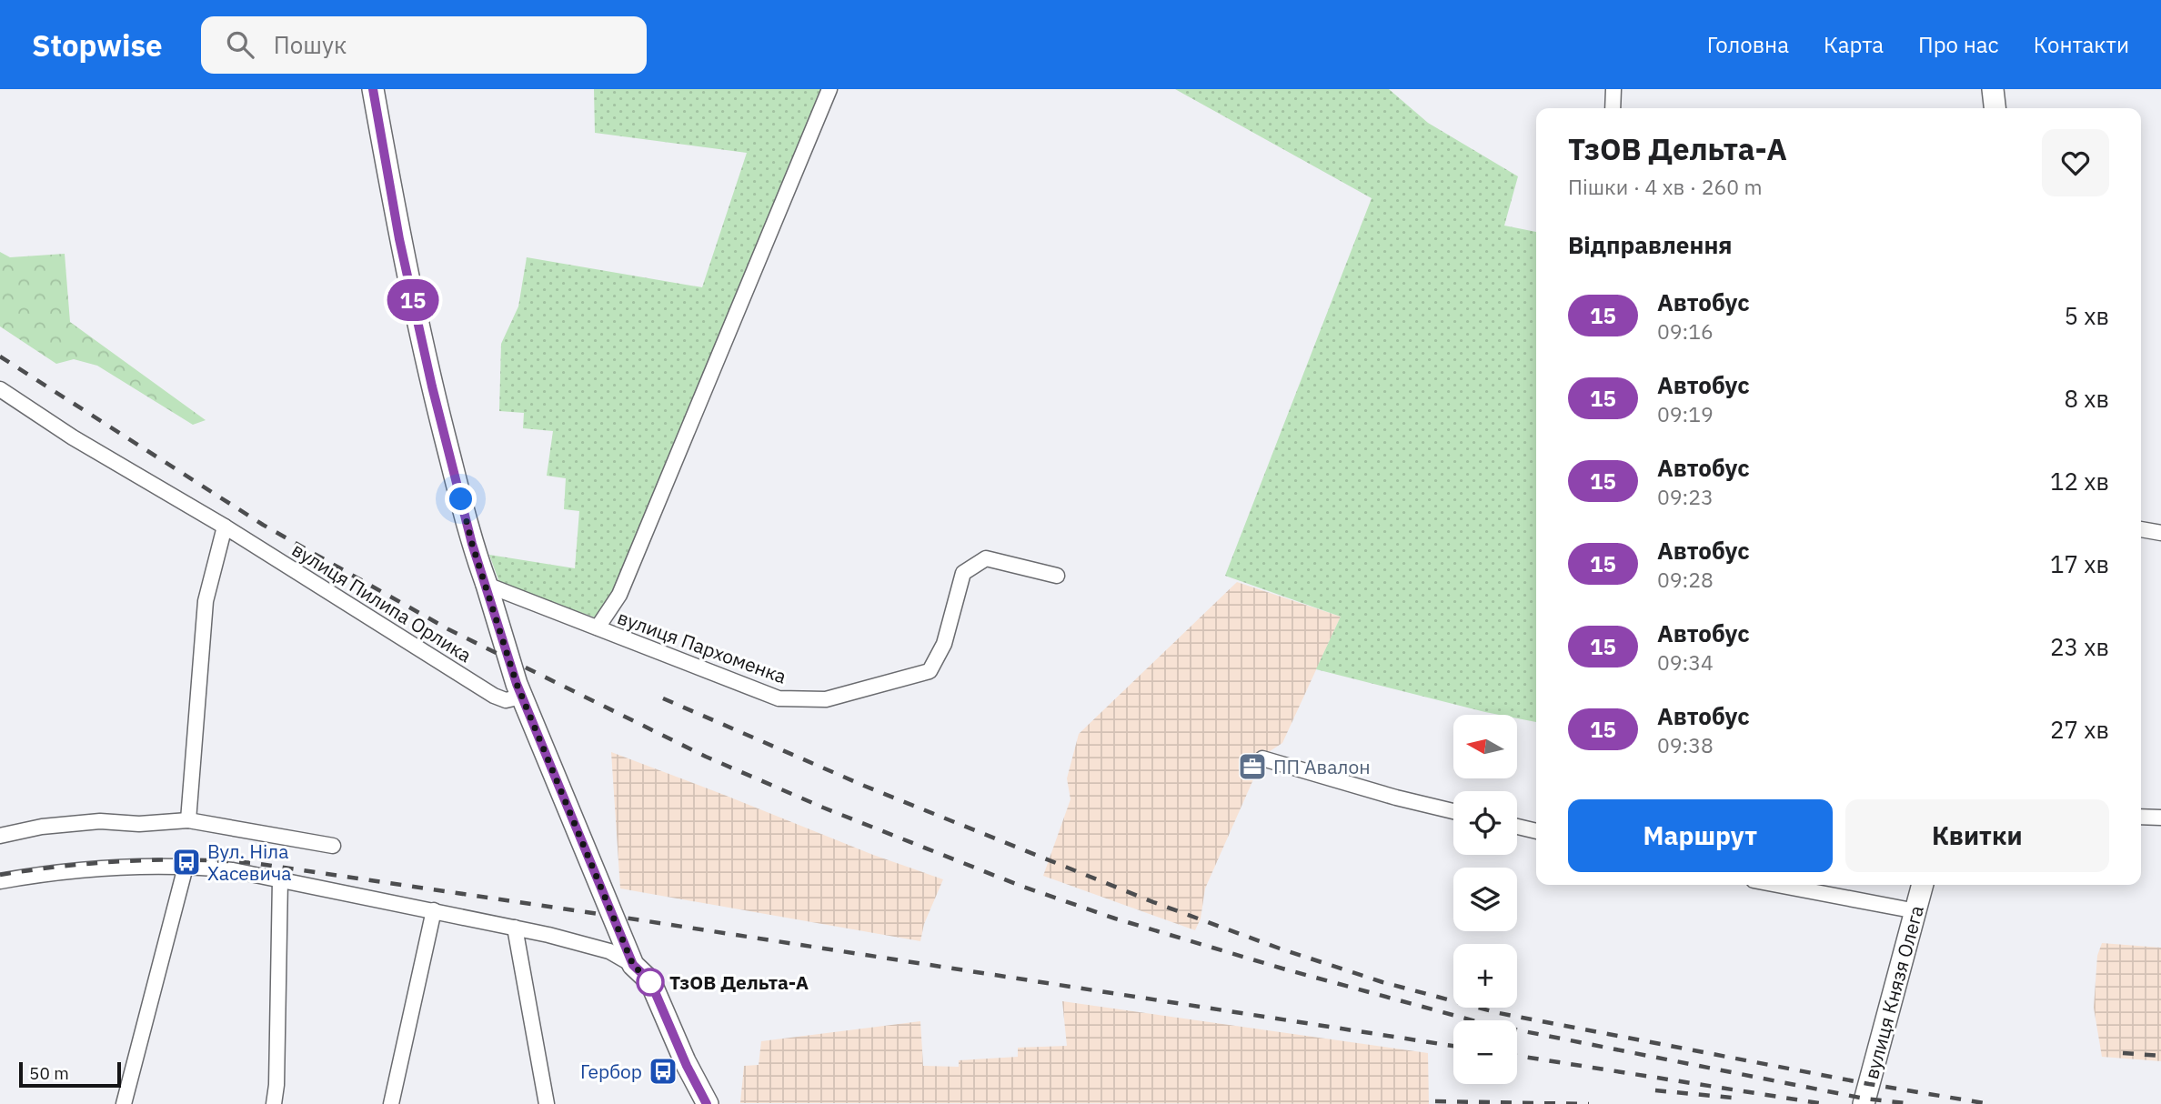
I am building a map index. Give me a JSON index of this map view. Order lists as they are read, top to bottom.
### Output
{
  "streets": {
    "street": ["вулиця Пилипа Орлика", "вулиця Пархоменка", "вулиця Князя Олега"]
  },
  "places": {
    "office": ["ПП Авалон"],
    "bus stop": ["Вул. Ніла Хасевича", "Гербор"],
    "other": ["ТзОВ Дельта-А"]
  },
  "lines": ["bus line 15"],
  "scale_bar": "50 m",
  "north": "left",
  "page": {
    "header": "Stopwise",
    "search": "Пошук",
    "nav": [
      "Головна",
      "Карта",
      "Про нас",
      "Контакти"
    ],
    "on_map": "15",
    "heading": [
      ["ТзОВ Дельта-А", "Пішки · 4 хв · 260 m"],
      "Відправлення"
    ],
    "list": [
      {
        "mark": "15",
        "name": "Автобус",
        "note": "09:16",
        "value": "5 хв"
      },
      {
        "mark": "15",
        "name": "Автобус",
        "note": "09:19",
        "value": "8 хв"
      },
      {
        "mark": "15",
        "name": "Автобус",
        "note": "09:23",
        "value": "12 хв"
      },
      {
        "mark": "15",
        "name": "Автобус",
        "note": "09:28",
        "value": "17 хв"
      },
      {
        "mark": "15",
        "name": "Автобус",
        "note": "09:34",
        "value": "23 хв"
      },
      {
        "mark": "15",
        "name": "Автобус",
        "note": "09:38",
        "value": "27 хв"
      }
    ],
    "map_buttons": ["+", "−"],
    "buttons": ["Маршрут", "Квитки"],
    "scale": "50 m"
  }
}
